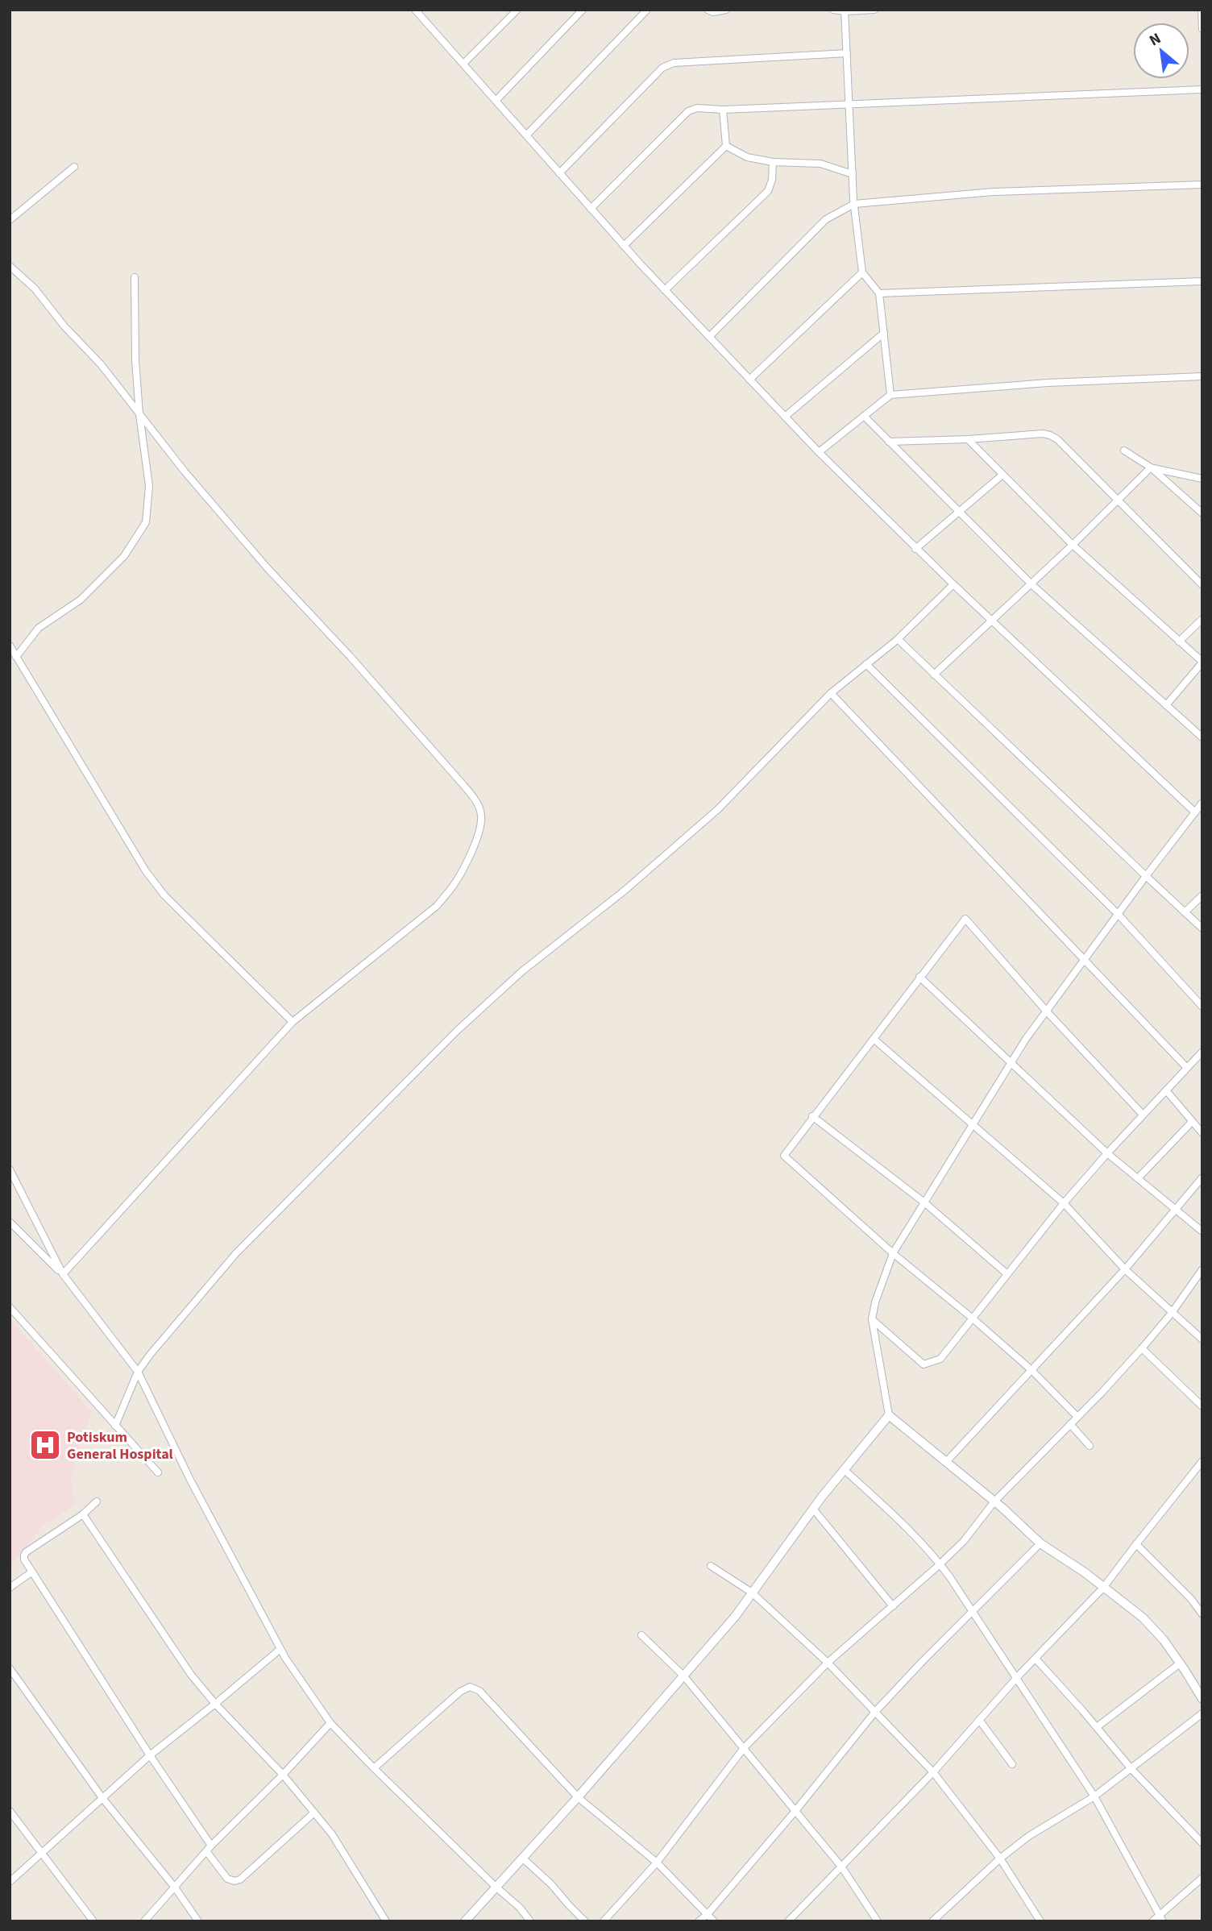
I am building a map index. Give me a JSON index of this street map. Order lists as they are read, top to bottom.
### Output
{
  "places": {
    "hospital": ["Potiskum General Hospital"]
  },
  "north": "top left"
}
